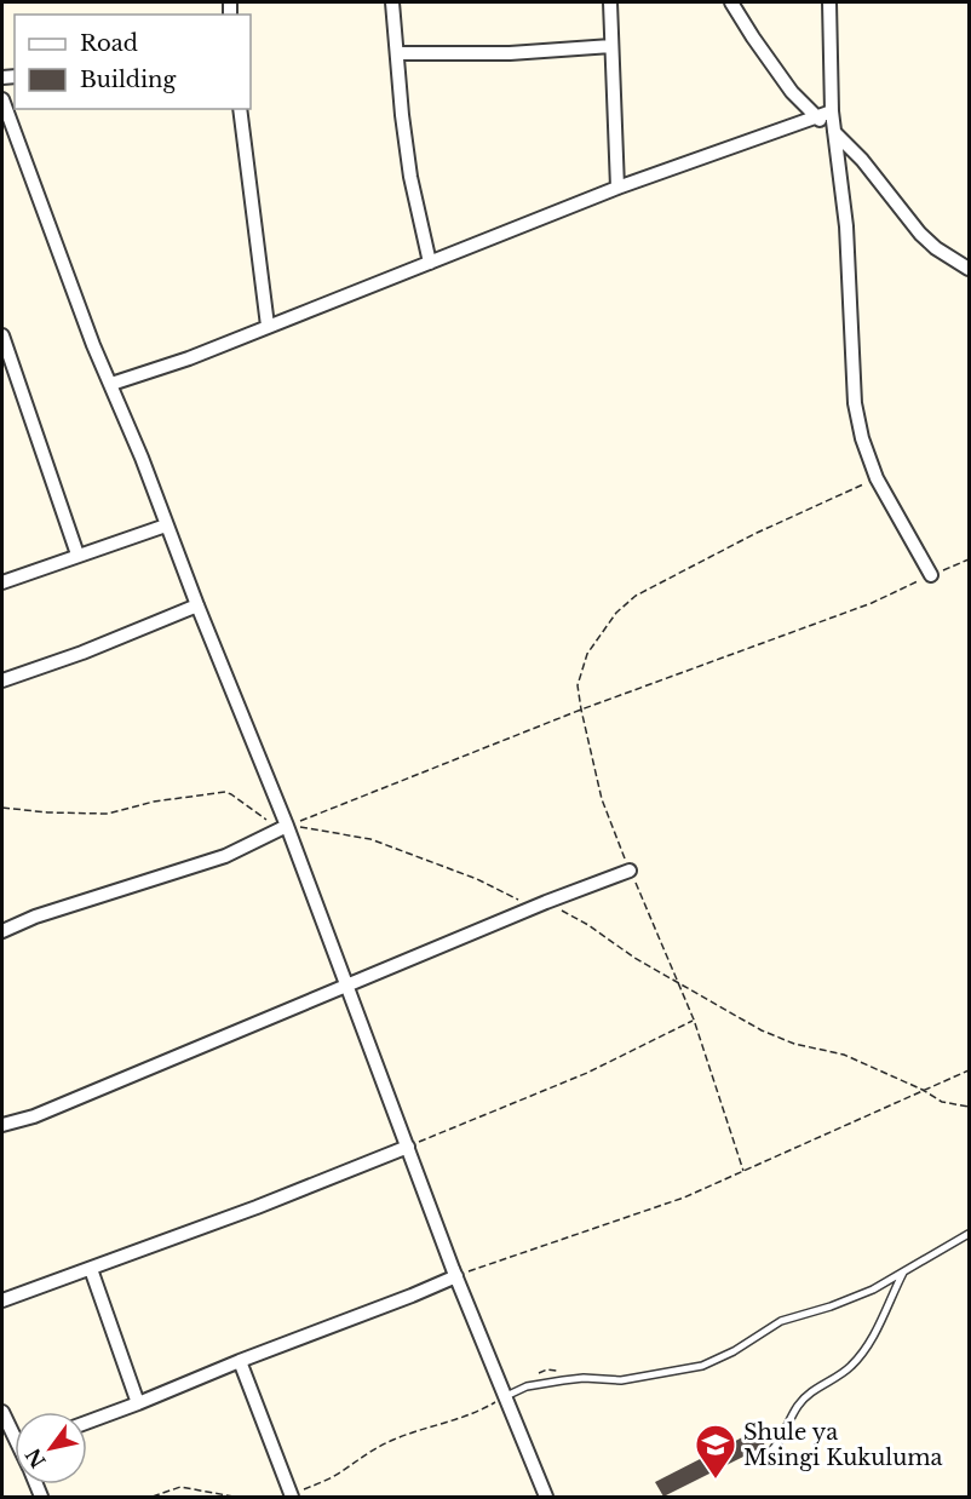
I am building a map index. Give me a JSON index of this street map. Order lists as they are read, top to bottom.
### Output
{
  "places": {
    "school or university": ["Shule ya Msingi Kukuluma"]
  },
  "legend": ["Road", "Building"],
  "north": "bottom left"
}
